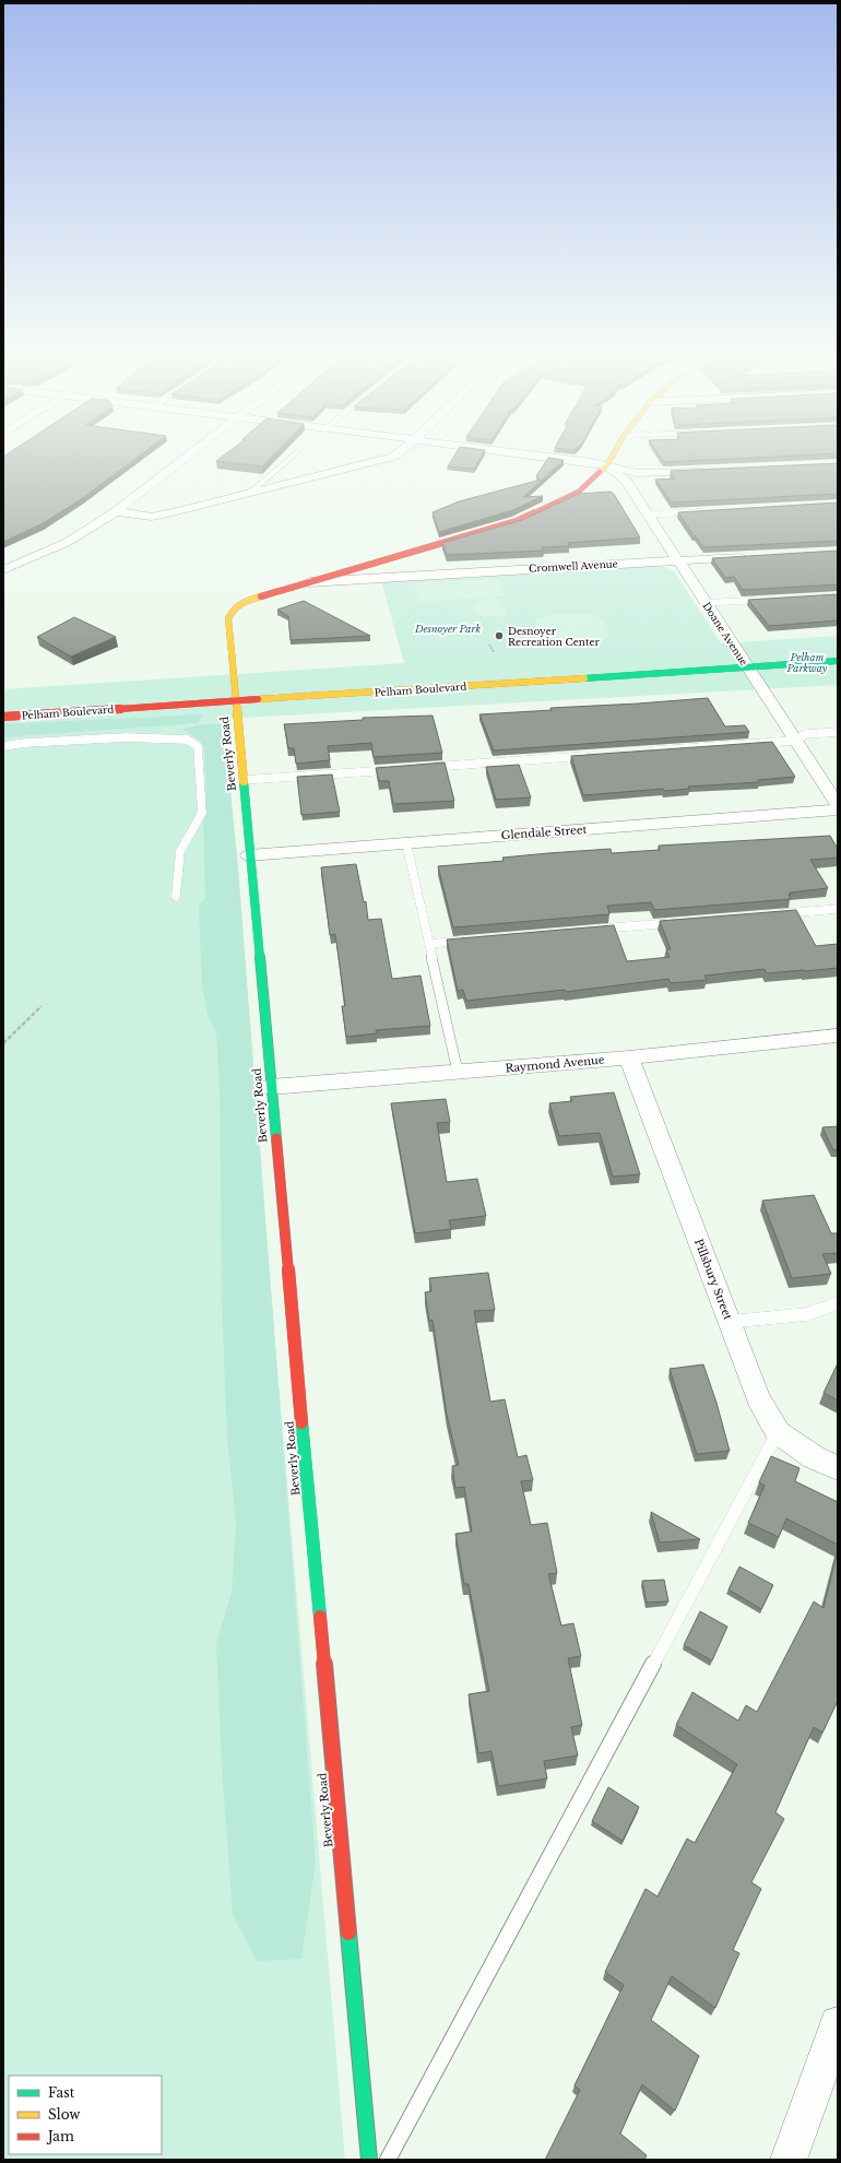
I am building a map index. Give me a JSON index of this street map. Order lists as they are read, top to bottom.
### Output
{
  "streets": {
    "street": [
      "Cromwell Avenue",
      "Doane Avenue",
      "Pelham Boulevard",
      "Beverly Road",
      "Glendale Street",
      "Raymond Avenue",
      "Pillsbury Street"
    ]
  },
  "crossings": [
    ["Cromwell Avenue", "Doane Avenue"],
    ["Cromwell Avenue", "Beverly Road"],
    ["Doane Avenue", "Pelham Boulevard"],
    ["Doane Avenue", "Beverly Road"],
    ["Pelham Boulevard", "Beverly Road"],
    ["Beverly Road", "Glendale Street"],
    ["Beverly Road", "Raymond Avenue"],
    ["Raymond Avenue", "Pillsbury Street"]
  ],
  "parks": ["Desnoyer Park", "Pelham Parkway"],
  "places": ["Desnoyer Recreation Center"],
  "legend": ["Fast", "Slow", "Jam"]
}
